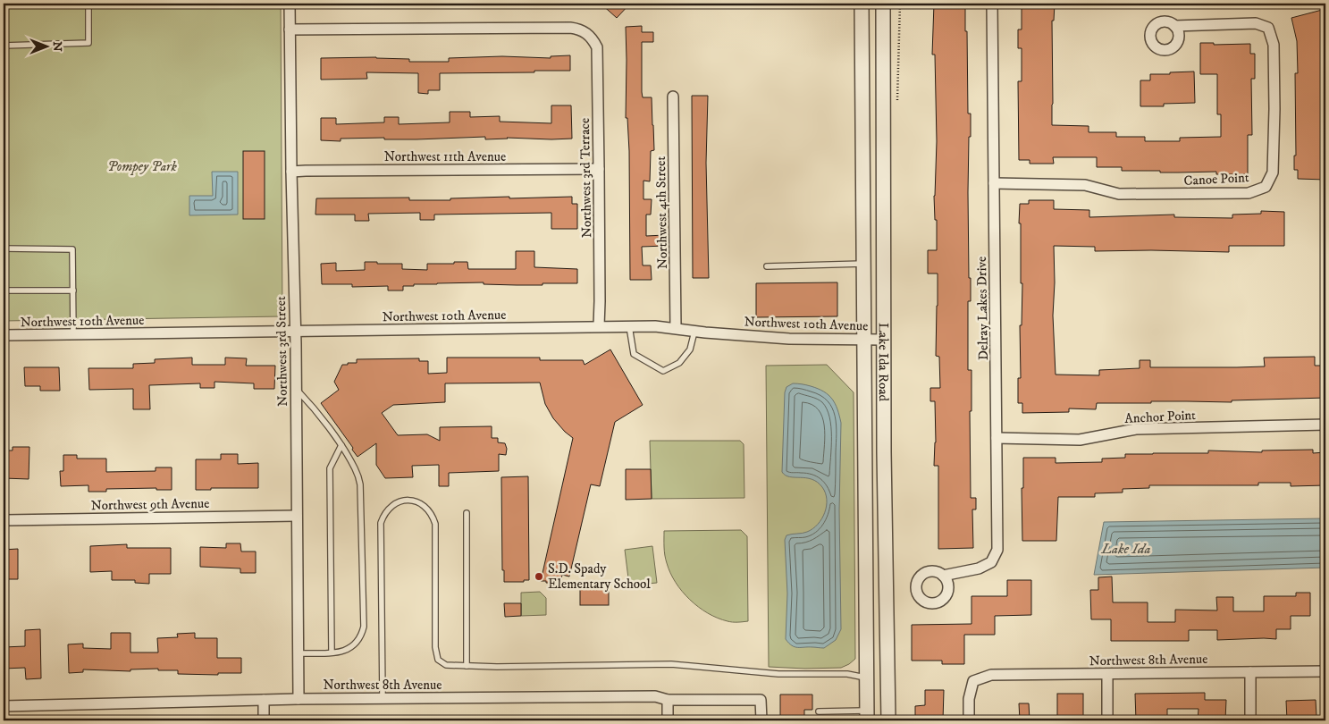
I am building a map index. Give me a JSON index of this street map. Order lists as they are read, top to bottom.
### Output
{
  "streets": {
    "street": [
      "Northwest 11th Avenue",
      "Northwest 3rd Terrace",
      "Canoe Point",
      "Northwest 4th Street",
      "Delray Lakes Drive",
      "Northwest 10th Avenue",
      "Northwest 3rd Street",
      "Lake Ida Road",
      "Anchor Point",
      "Northwest 9th Avenue",
      "Northwest 8th Avenue"
    ]
  },
  "crossings": [
    ["Northwest 11th Avenue", "Northwest 3rd Terrace"],
    ["Northwest 11th Avenue", "Northwest 3rd Street"],
    ["Northwest 3rd Terrace", "Northwest 10th Avenue"],
    ["Northwest 3rd Terrace", "Northwest 3rd Street"],
    ["Canoe Point", "Delray Lakes Drive"],
    ["Northwest 4th Street", "Northwest 10th Avenue"],
    ["Delray Lakes Drive", "Anchor Point"],
    ["Northwest 10th Avenue", "Northwest 3rd Street"],
    ["Northwest 10th Avenue", "Lake Ida Road"],
    ["Northwest 3rd Street", "Northwest 9th Avenue"],
    ["Northwest 3rd Street", "Northwest 8th Avenue"]
  ],
  "water": ["Lake Ida"],
  "parks": ["Pompey Park"],
  "places": ["S.D. Spady Elementary School"],
  "north": "right"
}
